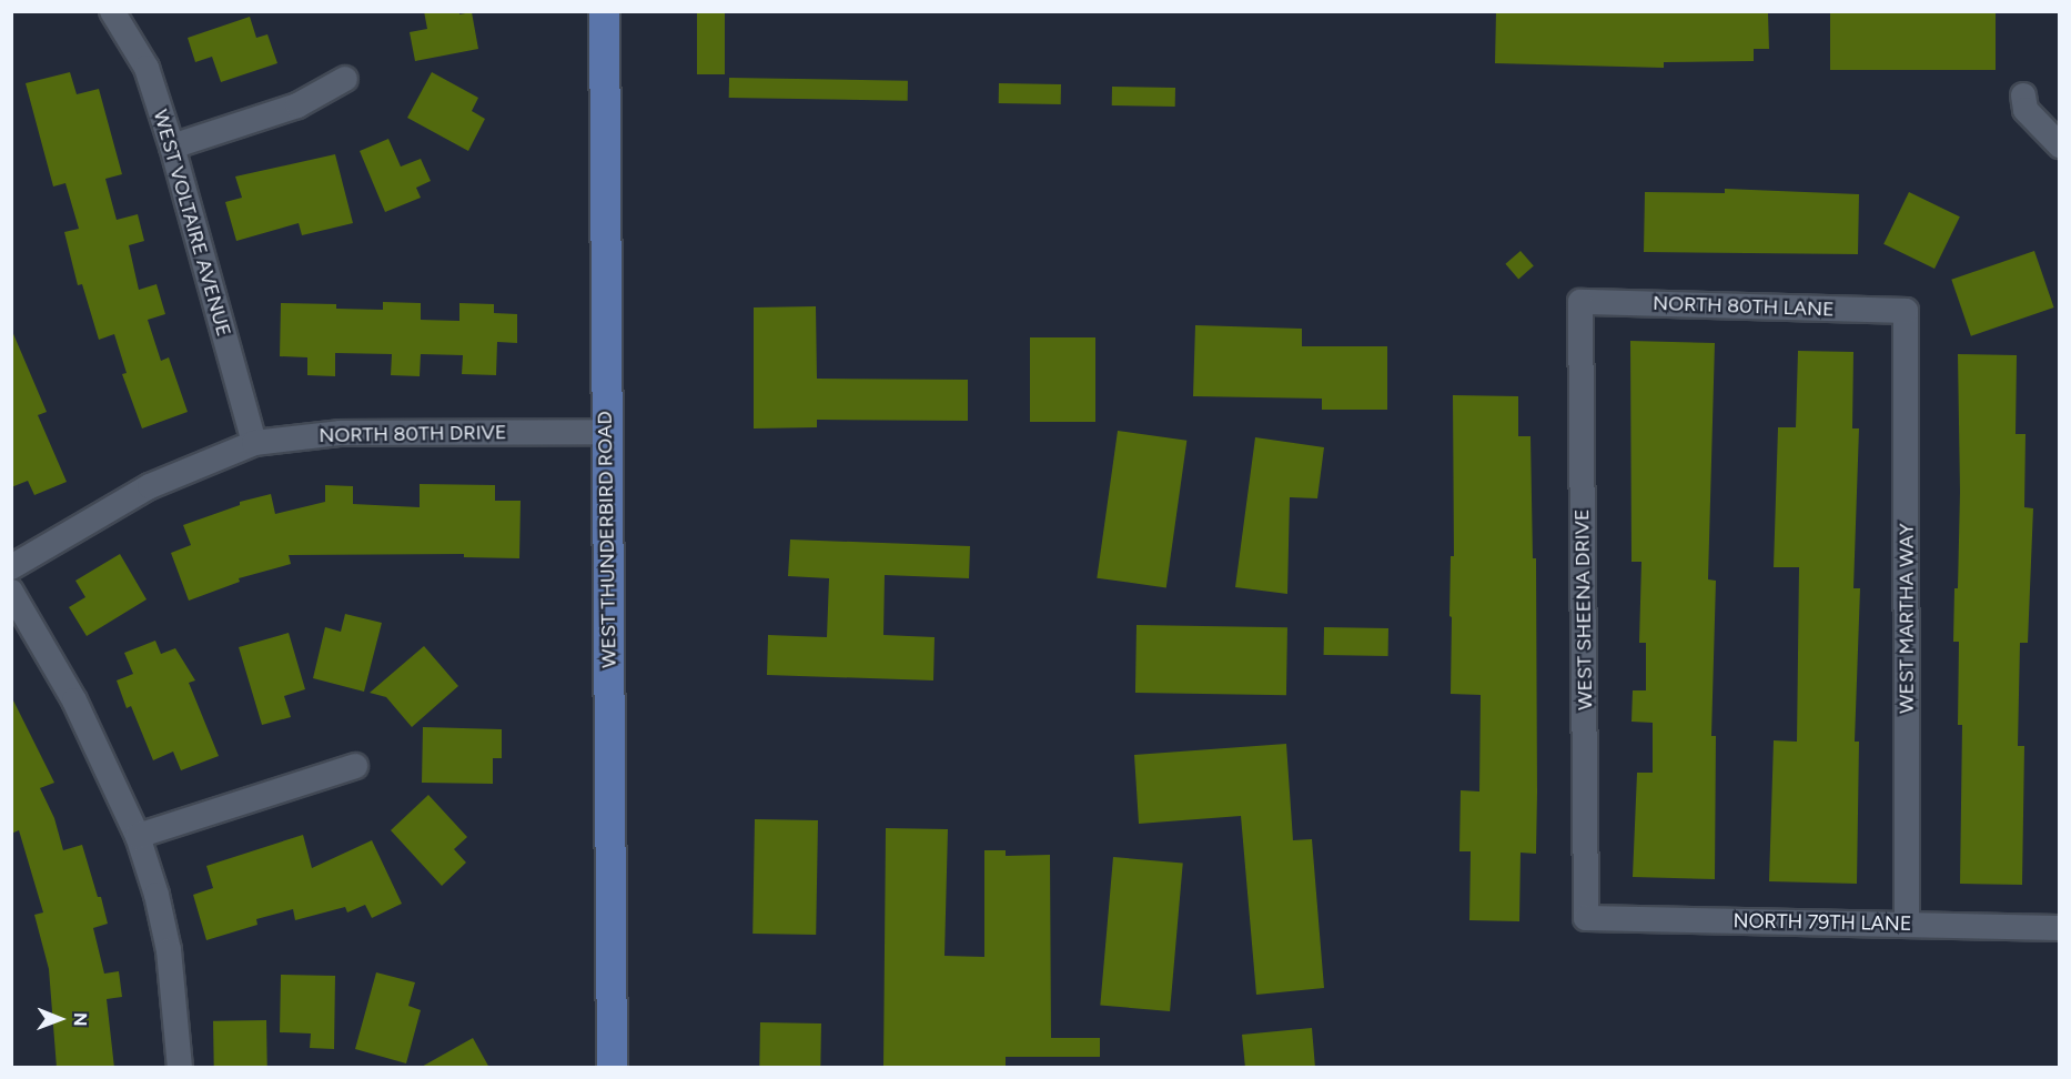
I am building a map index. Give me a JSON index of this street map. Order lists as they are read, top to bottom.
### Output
{
  "streets": {
    "main road": ["WEST THUNDERBIRD ROAD"],
    "street": [
      "WEST VOLTAIRE AVENUE",
      "NORTH 80TH LANE",
      "NORTH 80TH DRIVE",
      "WEST SHEENA DRIVE",
      "WEST MARTHA WAY",
      "NORTH 79TH LANE"
    ]
  },
  "crossings": [
    ["WEST VOLTAIRE AVENUE", "NORTH 80TH DRIVE"],
    ["NORTH 80TH LANE", "WEST SHEENA DRIVE"],
    ["NORTH 80TH LANE", "WEST MARTHA WAY"],
    ["NORTH 80TH DRIVE", "WEST THUNDERBIRD ROAD"],
    ["WEST SHEENA DRIVE", "NORTH 79TH LANE"],
    ["WEST MARTHA WAY", "NORTH 79TH LANE"]
  ],
  "north": "right"
}
